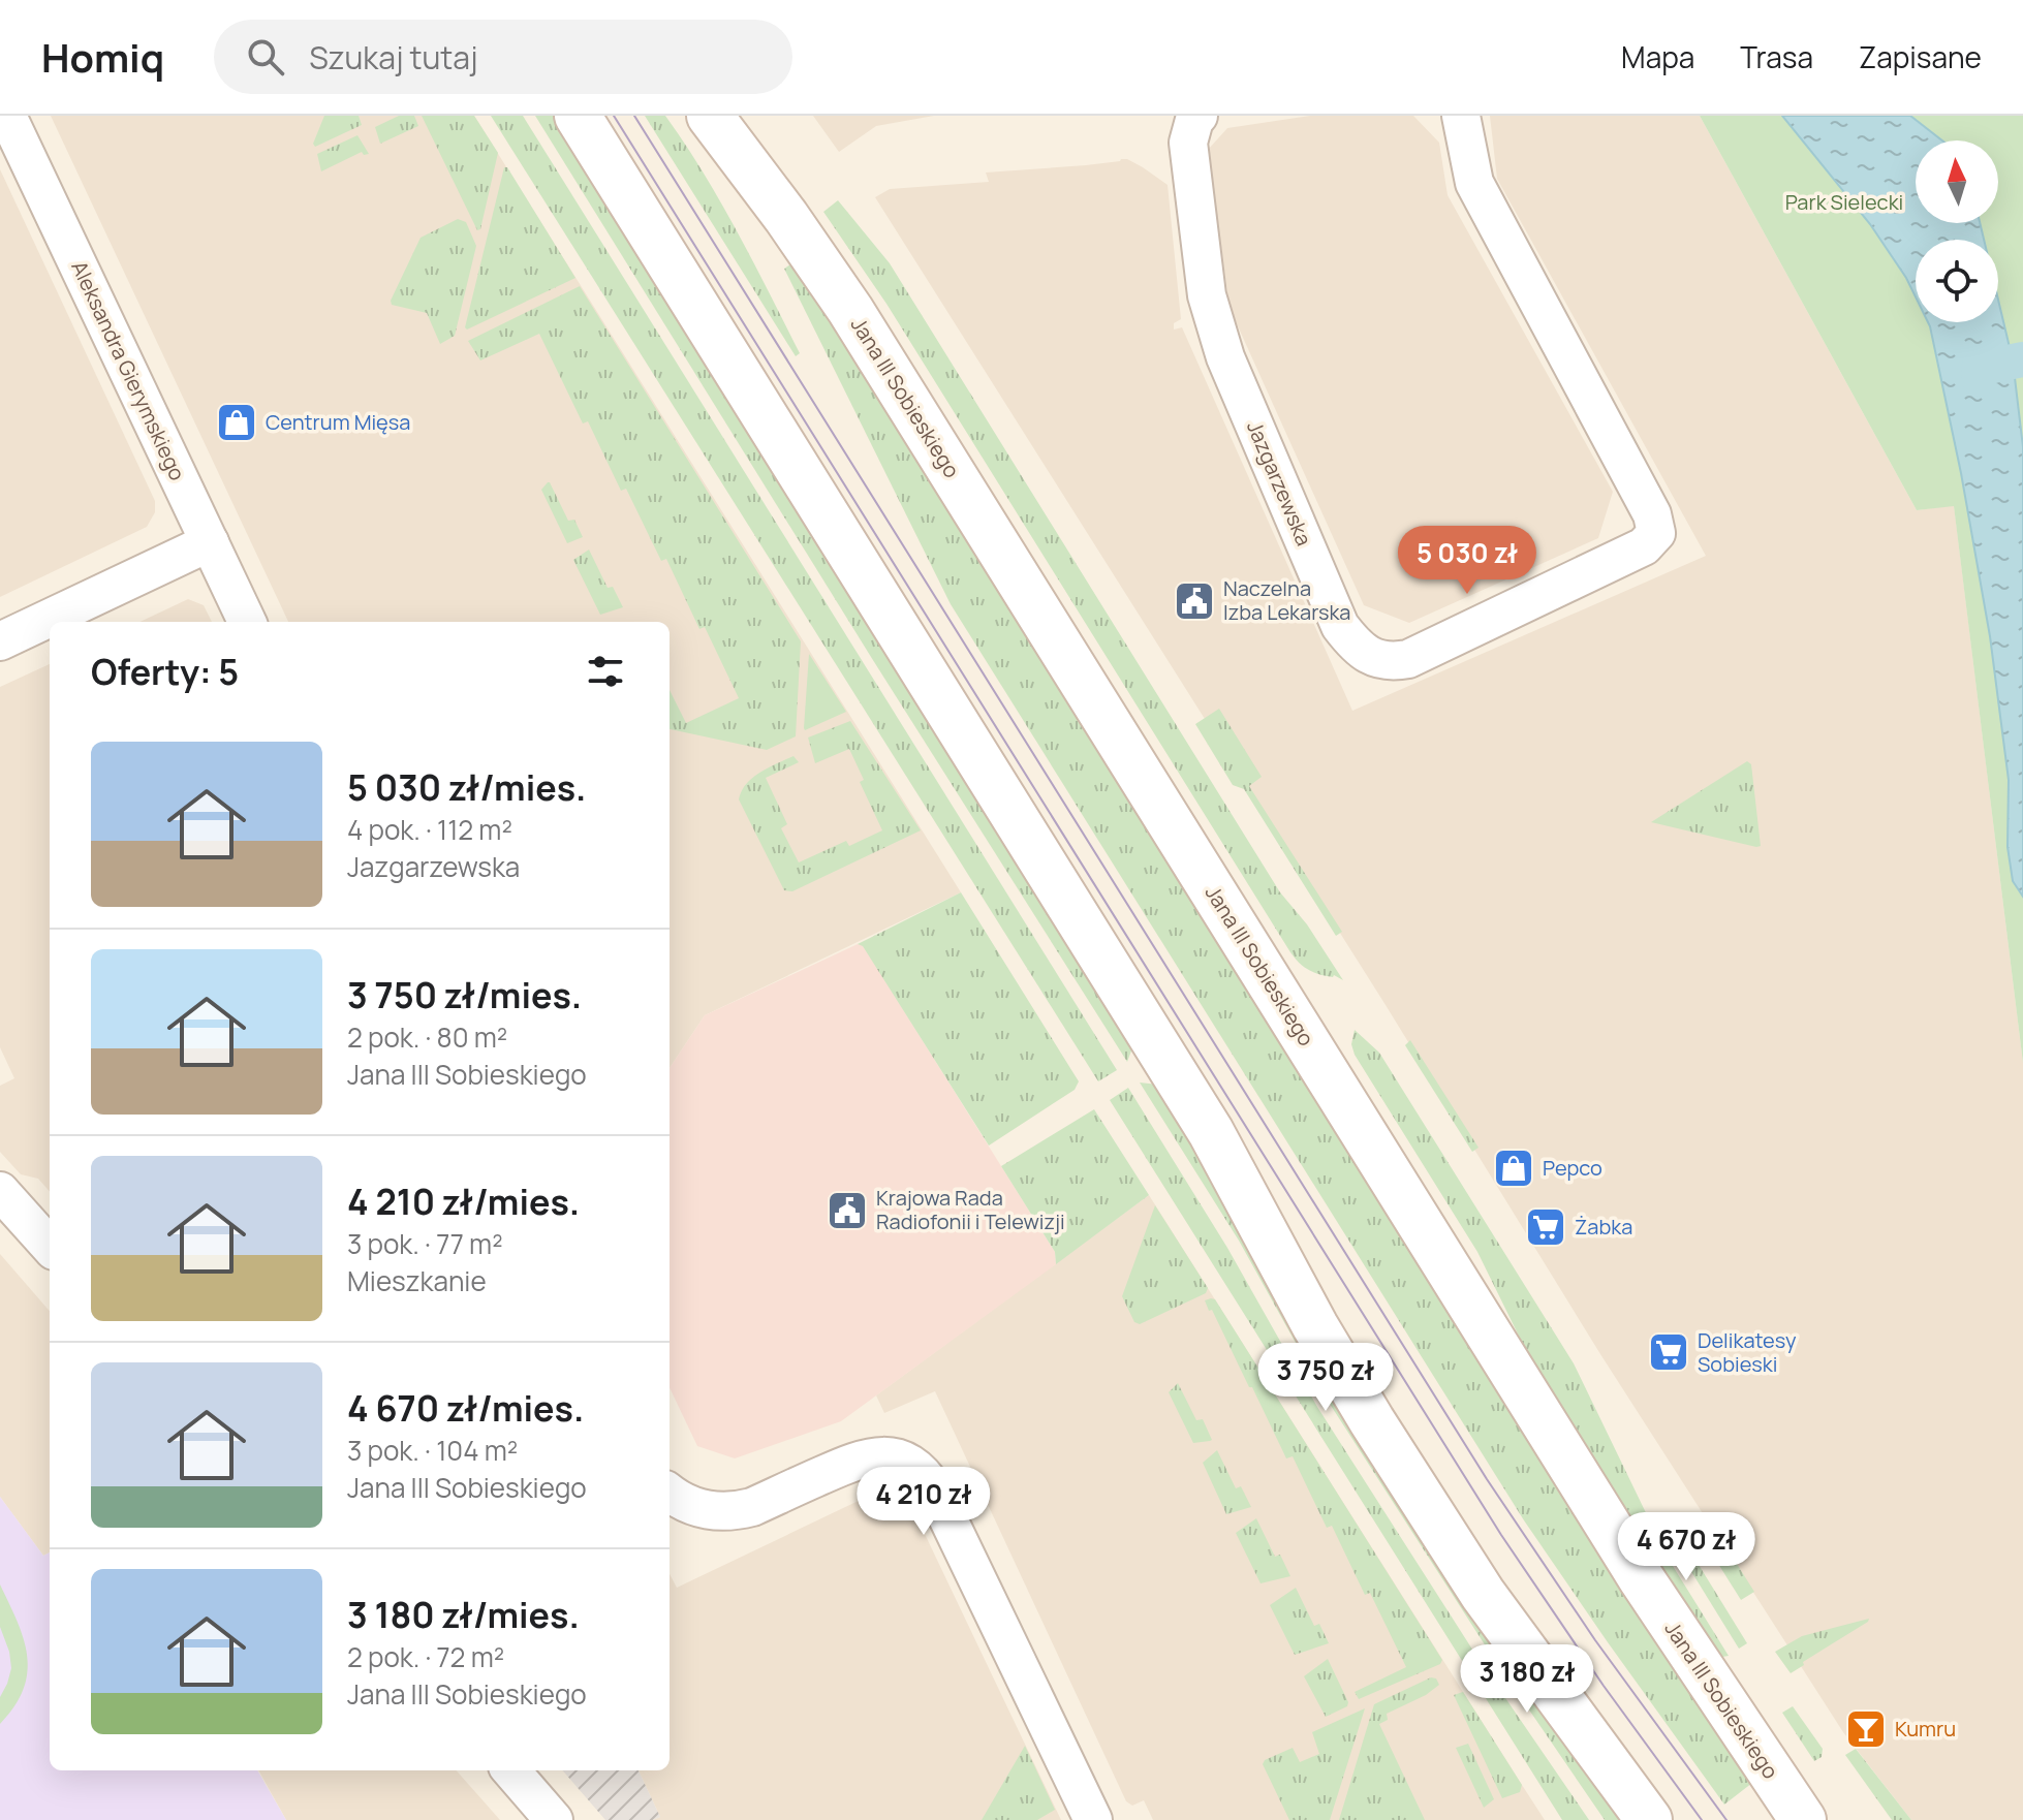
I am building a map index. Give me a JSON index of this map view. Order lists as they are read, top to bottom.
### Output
{
  "streets": {
    "main road": ["Jana III Sobieskiego"],
    "street": ["Aleksandra Gierymskiego", "Jazgarzewska"]
  },
  "parks": ["Park Sielecki"],
  "places": {
    "shop": ["Centrum Mięsa", "Pepco"],
    "public building": ["Naczelna Izba Lekarska", "Krajowa Rada Radiofonii i Telewizji"],
    "supermarket": ["Żabka", "Delikatesy Sobieski"],
    "bar": ["Kumru"]
  },
  "north": "top",
  "page": {
    "header": "Homiq",
    "search": "Szukaj tutaj",
    "nav": ["Mapa", "Trasa", "Zapisane"],
    "price": [
      "5 030 zł",
      "3 750 zł",
      "4 210 zł",
      "4 670 zł",
      "3 180 zł"
    ],
    "heading": "Oferty: 5",
    "list": [
      {
        "name": "5 030 zł/mies.",
        "note": "4 pok. · 112 m² · Jazgarzewska"
      },
      {
        "name": "3 750 zł/mies.",
        "note": "2 pok. · 80 m² · Jana III Sobieskiego"
      },
      {
        "name": "4 210 zł/mies.",
        "note": "3 pok. · 77 m² · Mieszkanie"
      },
      {
        "name": "4 670 zł/mies.",
        "note": "3 pok. · 104 m² · Jana III Sobieskiego"
      },
      {
        "name": "3 180 zł/mies.",
        "note": "2 pok. · 72 m² · Jana III Sobieskiego"
      }
    ]
  }
}
